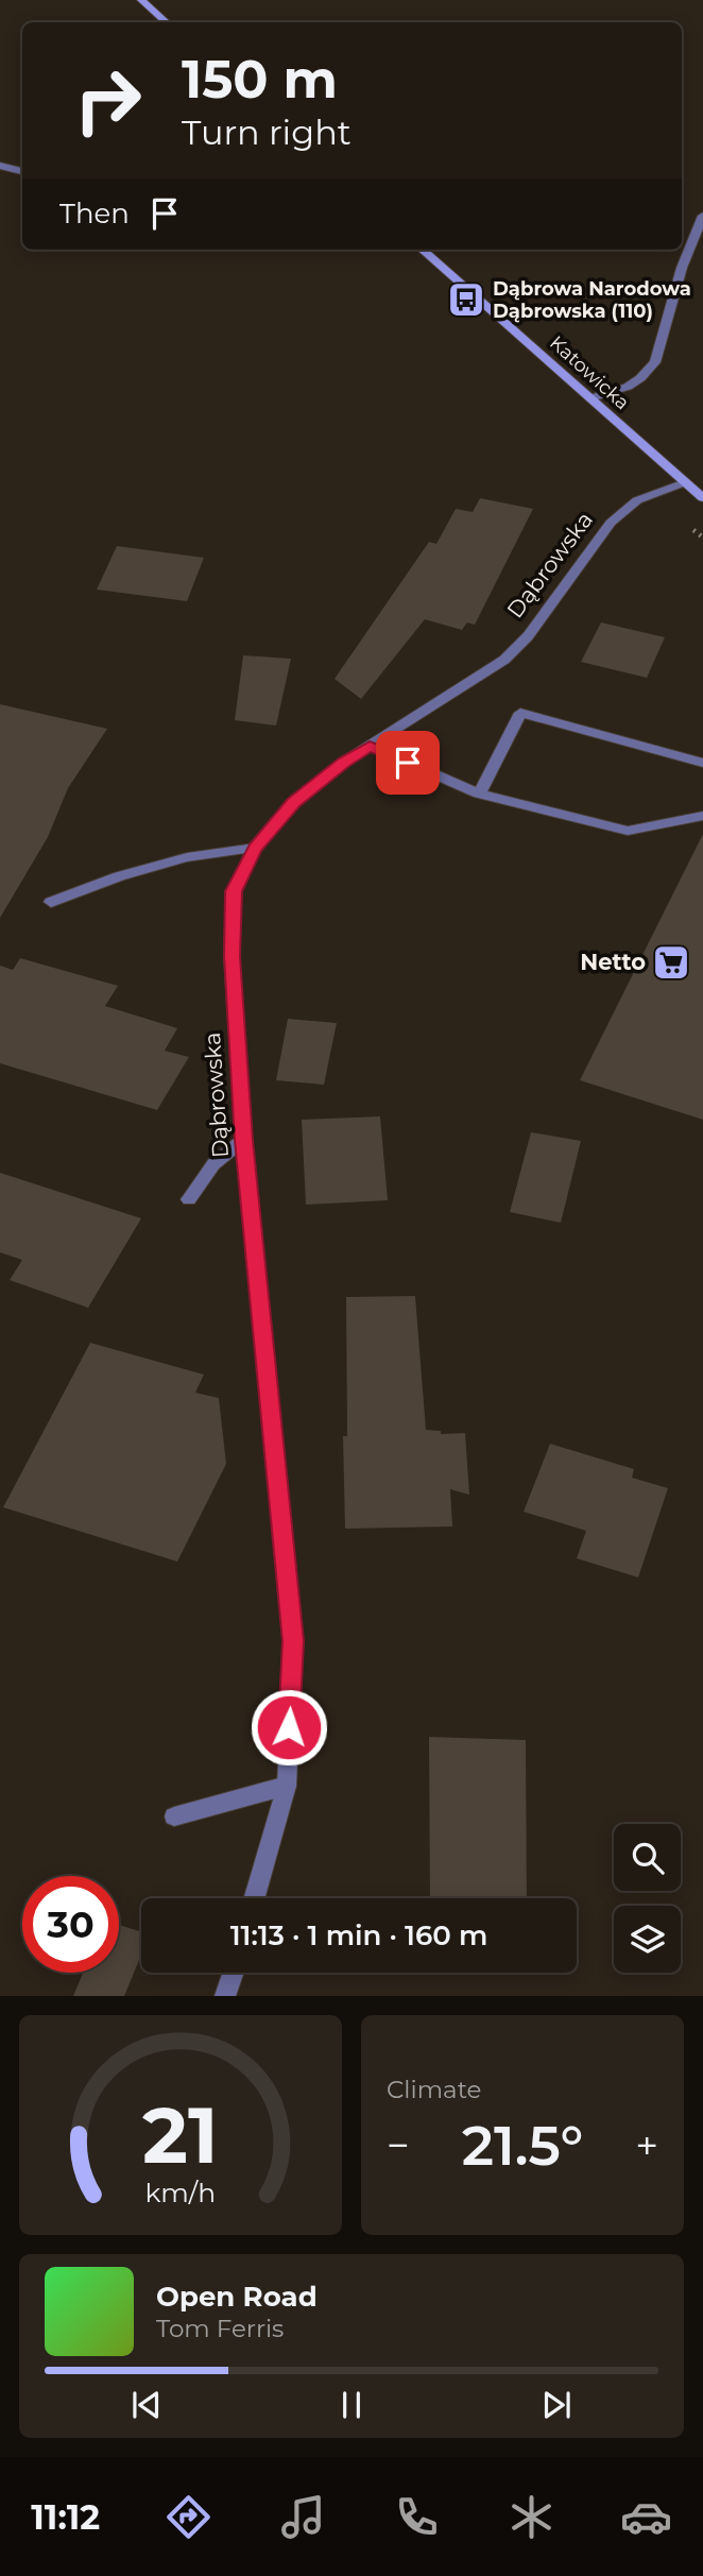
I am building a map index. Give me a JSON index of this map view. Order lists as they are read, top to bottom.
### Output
{
  "streets": {
    "street": ["Katowicka", "Dąbrowska"]
  },
  "crossings": [
    ["Katowicka", "Dąbrowska"]
  ],
  "places": {
    "bus stop": ["Dąbrowa Narodowa Dąbrowska (110)"],
    "supermarket": ["Netto"]
  },
  "page": {
    "turn": ["150 m", "Turn right"],
    "then": "Then",
    "limit": "30",
    "trip": "11:13 · 1 min · 160 m",
    "tile": "Climate",
    "heat": ["−", "21.5°", "+"],
    "song": ["Open Road", "Tom Ferris"],
    "tabs": "11:12",
    "gauge": ["21", "km/h"]
  }
}
